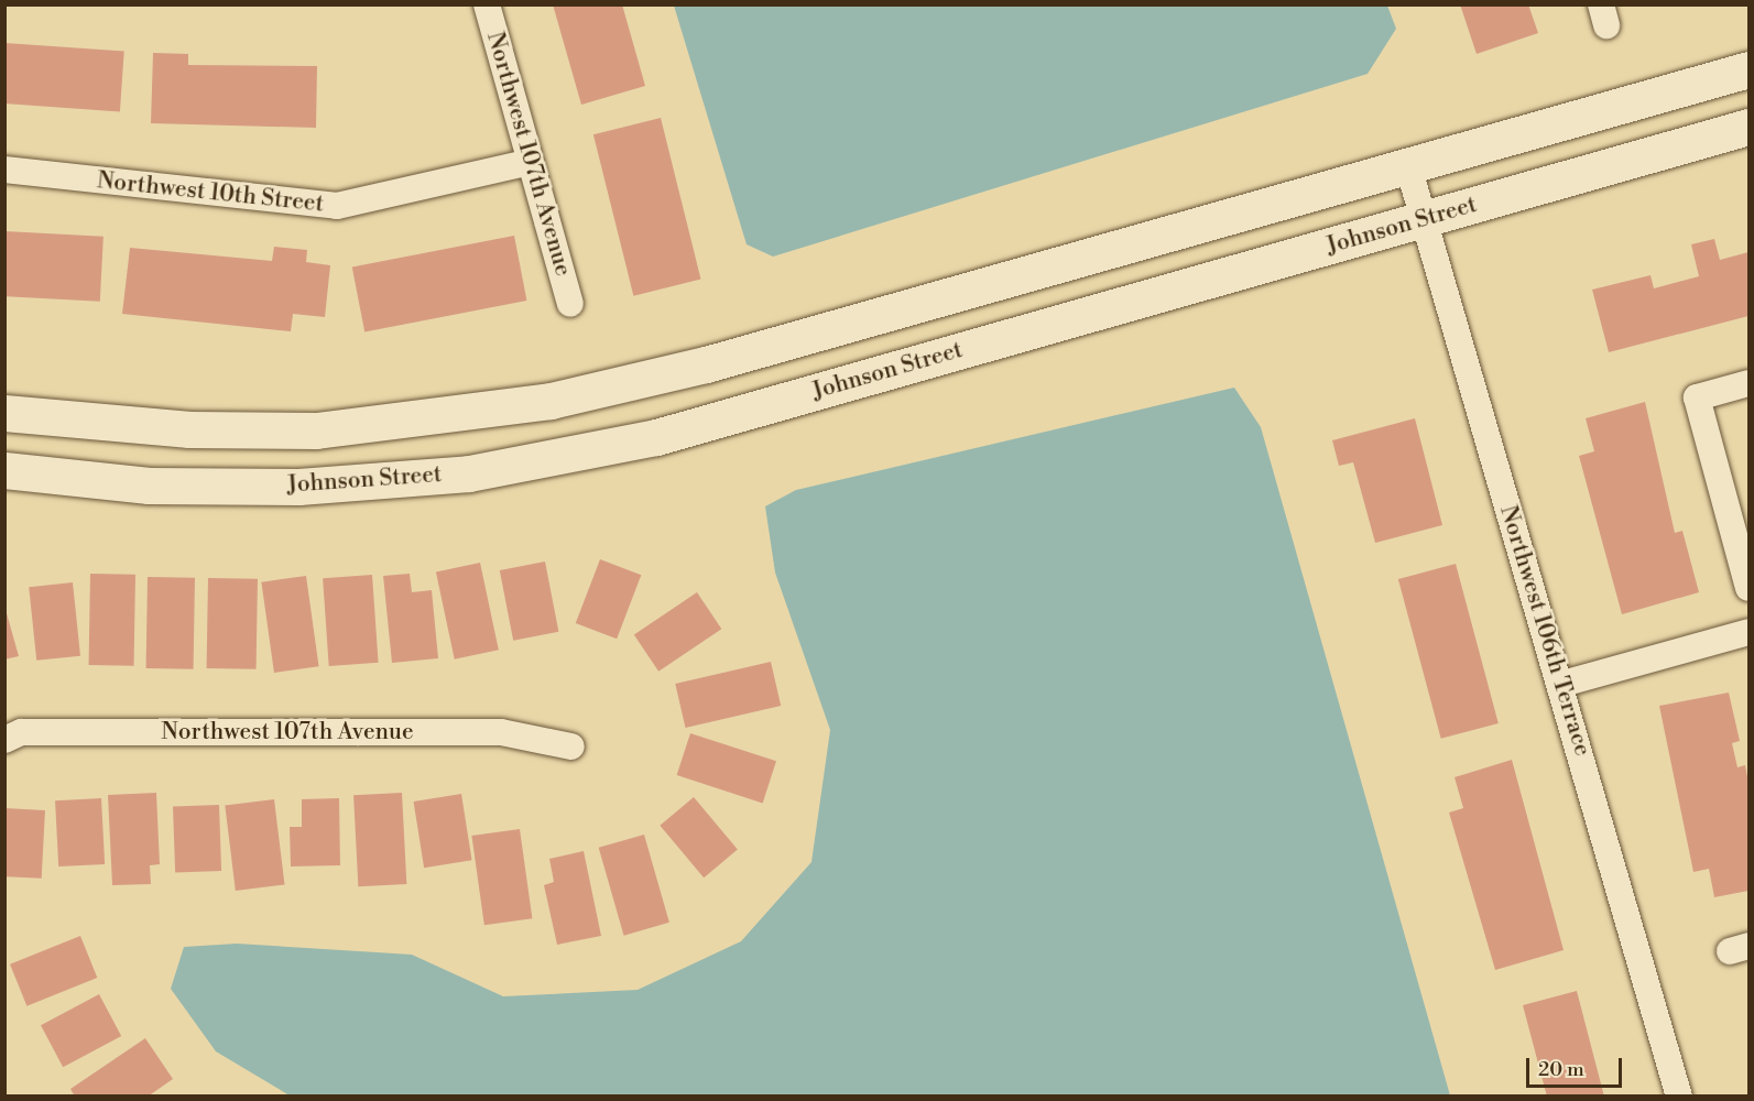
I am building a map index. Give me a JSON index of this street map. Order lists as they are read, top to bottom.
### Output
{
  "streets": {
    "street": [
      "Northwest 107th Avenue",
      "Northwest 10th Street",
      "Johnson Street",
      "Northwest 106th Terrace"
    ]
  },
  "crossings": [
    ["Northwest 107th Avenue", "Northwest 10th Street"],
    ["Johnson Street", "Northwest 106th Terrace"]
  ],
  "scale_bar": "20 m"
}
